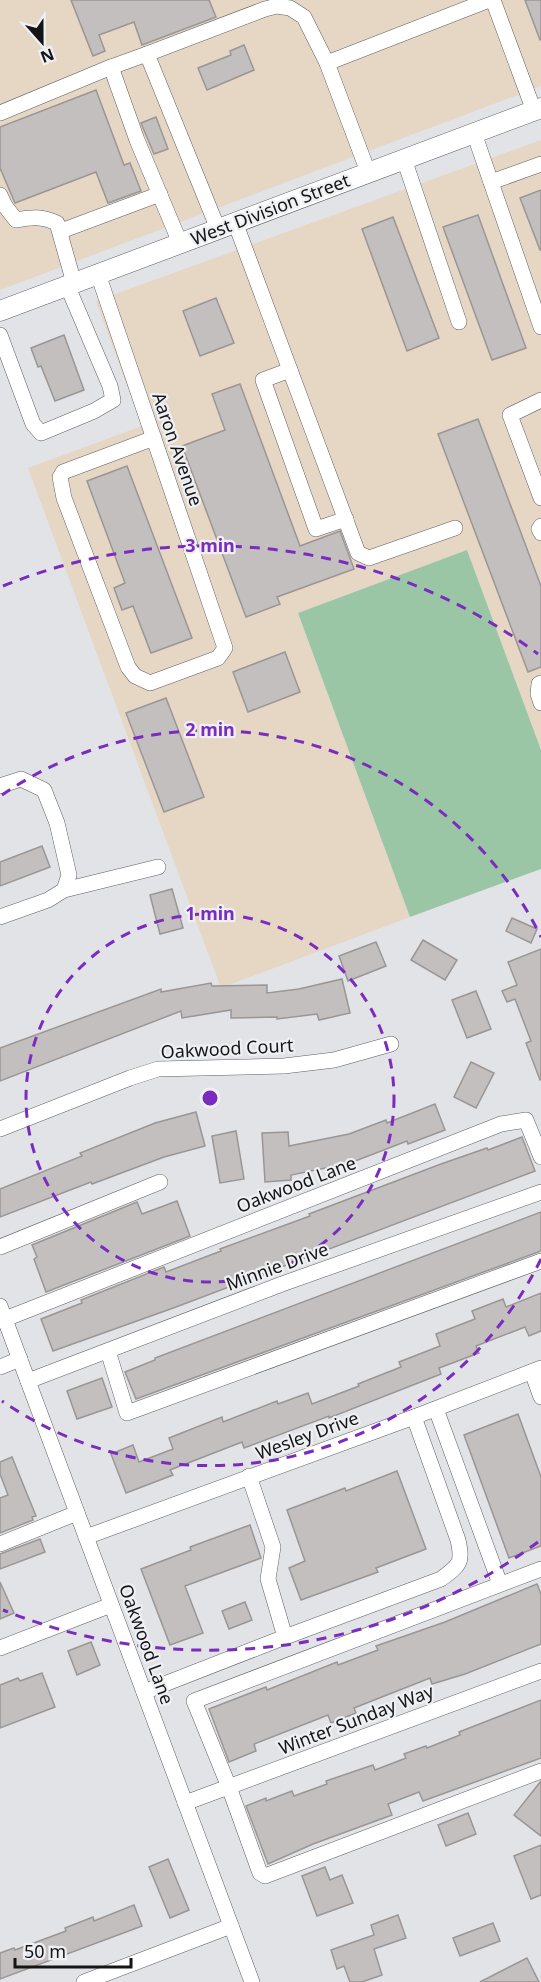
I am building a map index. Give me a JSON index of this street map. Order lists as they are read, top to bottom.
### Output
{
  "streets": {
    "main road": ["West Division Street"],
    "street": [
      "Aaron Avenue",
      "Oakwood Court",
      "Oakwood Lane",
      "Minnie Drive",
      "Wesley Drive",
      "Winter Sunday Way"
    ]
  },
  "crossings": [
    ["West Division Street", "Aaron Avenue"],
    ["Oakwood Lane", "Minnie Drive"],
    ["Oakwood Lane", "Wesley Drive"],
    ["Oakwood Lane", "Winter Sunday Way"]
  ],
  "scale_bar": "50 m",
  "north": "bottom",
  "rings": ["3 min", "2 min", "1 min"]
}
